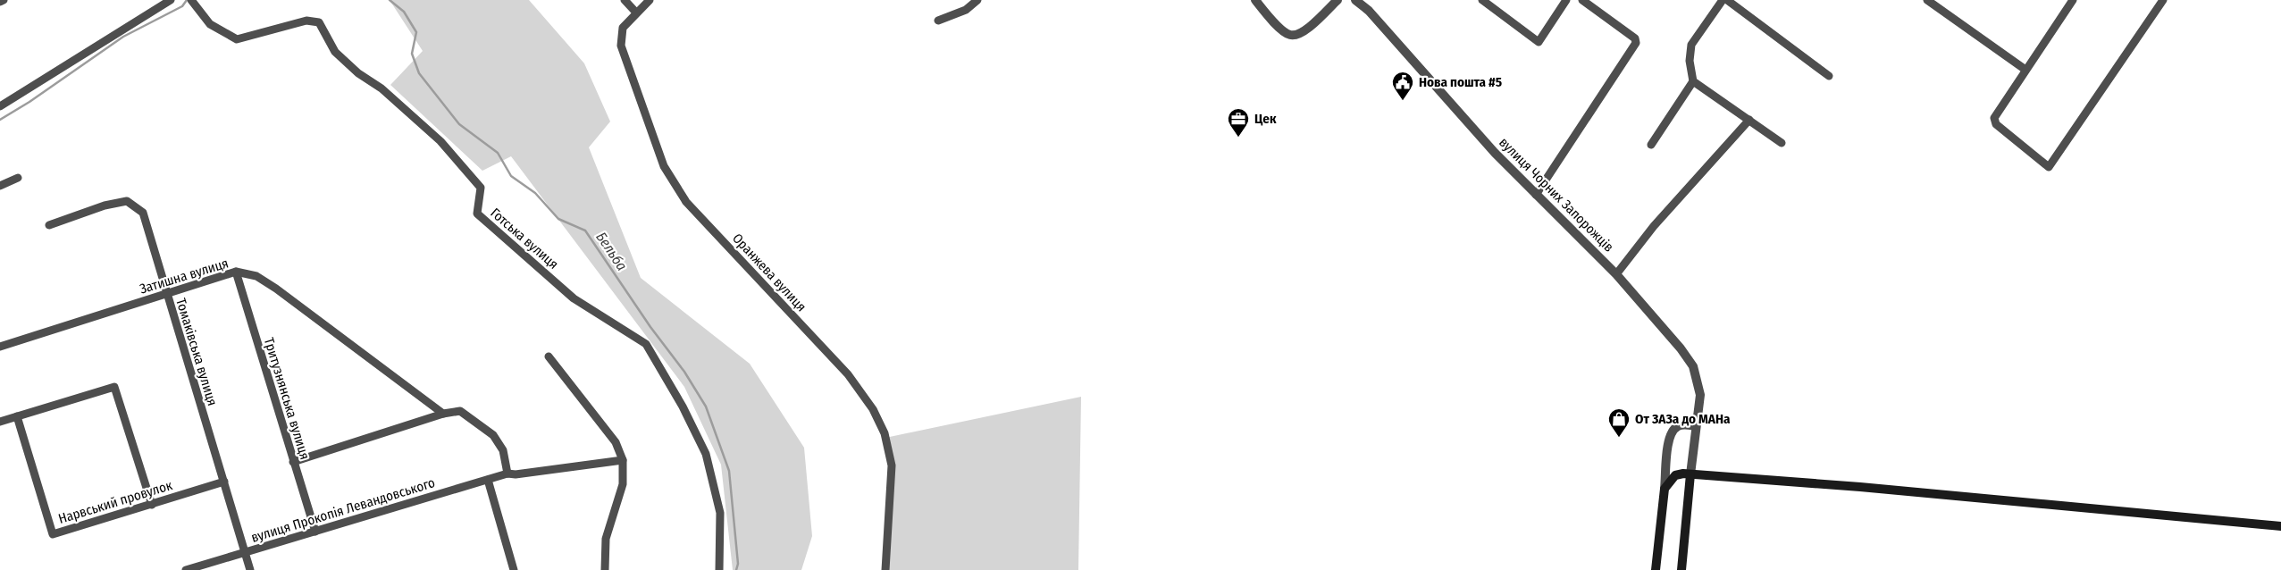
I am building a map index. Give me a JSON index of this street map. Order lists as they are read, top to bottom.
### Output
{
  "streets": {
    "main road": ["вулиця Чорних Запорожців"],
    "street": [
      "Готська вулиця",
      "Оранжева вулиця",
      "Затишна вулиця",
      "Томаківська вулиця",
      "Тритузнянська вулиця",
      "Нарвський провулок",
      "вулиця Прокопія Левандовського"
    ]
  },
  "crossings": [
    ["Затишна вулиця", "Томаківська вулиця"],
    ["Затишна вулиця", "Тритузнянська вулиця"],
    ["Томаківська вулиця", "Нарвський провулок"],
    ["Томаківська вулиця", "вулиця Прокопія Левандовського"],
    ["Тритузнянська вулиця", "вулиця Прокопія Левандовського"]
  ],
  "water": ["Бельба"],
  "places": {
    "public building": ["Нова пошта #5"],
    "office": ["Цек"],
    "shop": ["От ЗАЗа до МАНа"]
  }
}
